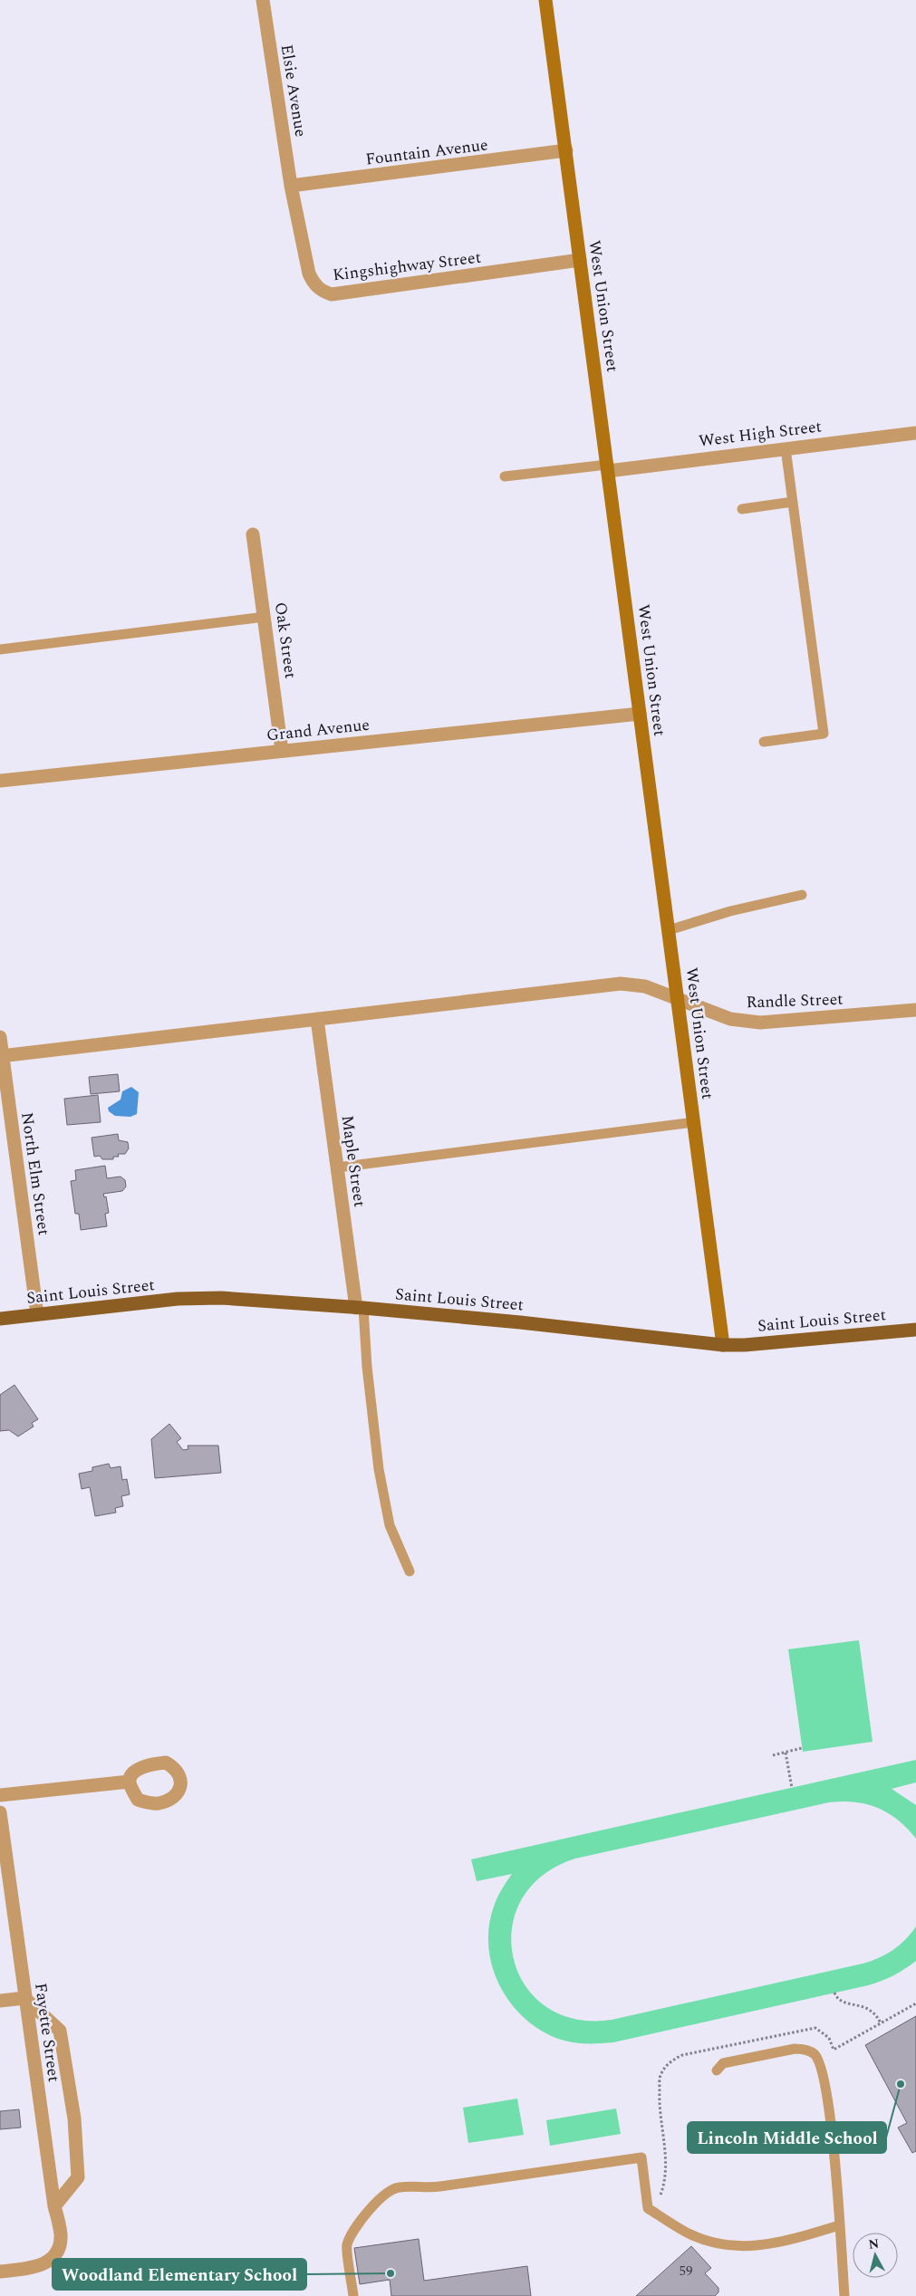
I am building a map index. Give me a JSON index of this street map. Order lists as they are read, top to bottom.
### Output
{
  "streets": {
    "main road": ["Saint Louis Street"],
    "street": [
      "Elsie Avenue",
      "Fountain Avenue",
      "Kingshighway Street",
      "West Union Street",
      "West High Street",
      "Oak Street",
      "Grand Avenue",
      "Randle Street",
      "Maple Street",
      "North Elm Street",
      "Fayette Street"
    ]
  },
  "crossings": [
    ["Elsie Avenue", "Fountain Avenue"],
    ["Elsie Avenue", "Kingshighway Street"],
    ["Fountain Avenue", "Kingshighway Street"],
    ["Fountain Avenue", "West Union Street"],
    ["Kingshighway Street", "West Union Street"],
    ["West Union Street", "West High Street"],
    ["West Union Street", "Grand Avenue"],
    ["West Union Street", "Randle Street"],
    ["West Union Street", "Saint Louis Street"],
    ["Oak Street", "Grand Avenue"],
    ["Randle Street", "Maple Street"],
    ["Randle Street", "North Elm Street"],
    ["Maple Street", "Saint Louis Street"],
    ["North Elm Street", "Saint Louis Street"]
  ],
  "places": ["Lincoln Middle School", "Woodland Elementary School"],
  "house_numbers": ["59"],
  "north": "top"
}
